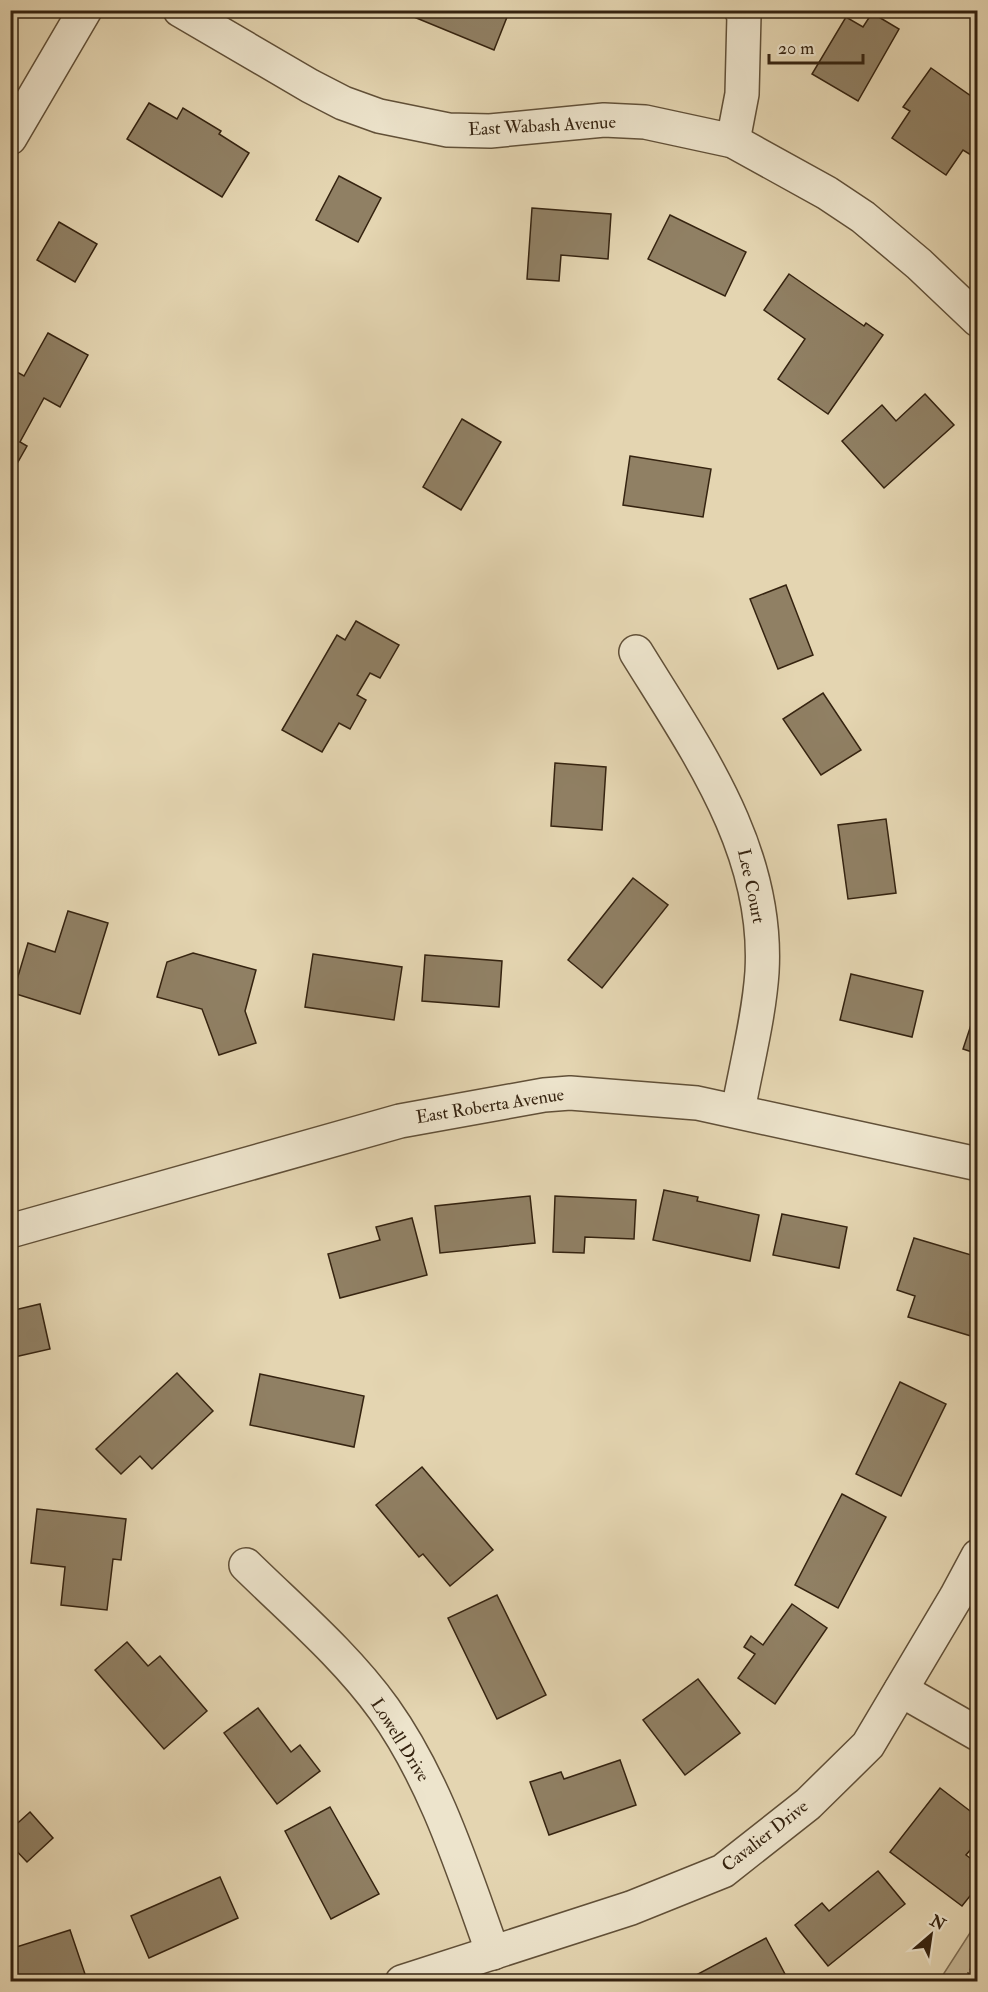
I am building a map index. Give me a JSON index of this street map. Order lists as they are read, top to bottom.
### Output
{
  "streets": {
    "street": [
      "East Wabash Avenue",
      "Lee Court",
      "East Roberta Avenue",
      "Lowell Drive",
      "Cavalier Drive"
    ]
  },
  "crossings": [
    ["Lee Court", "East Roberta Avenue"],
    ["Lowell Drive", "Cavalier Drive"]
  ],
  "scale_bar": "20 m",
  "north": "top right"
}
